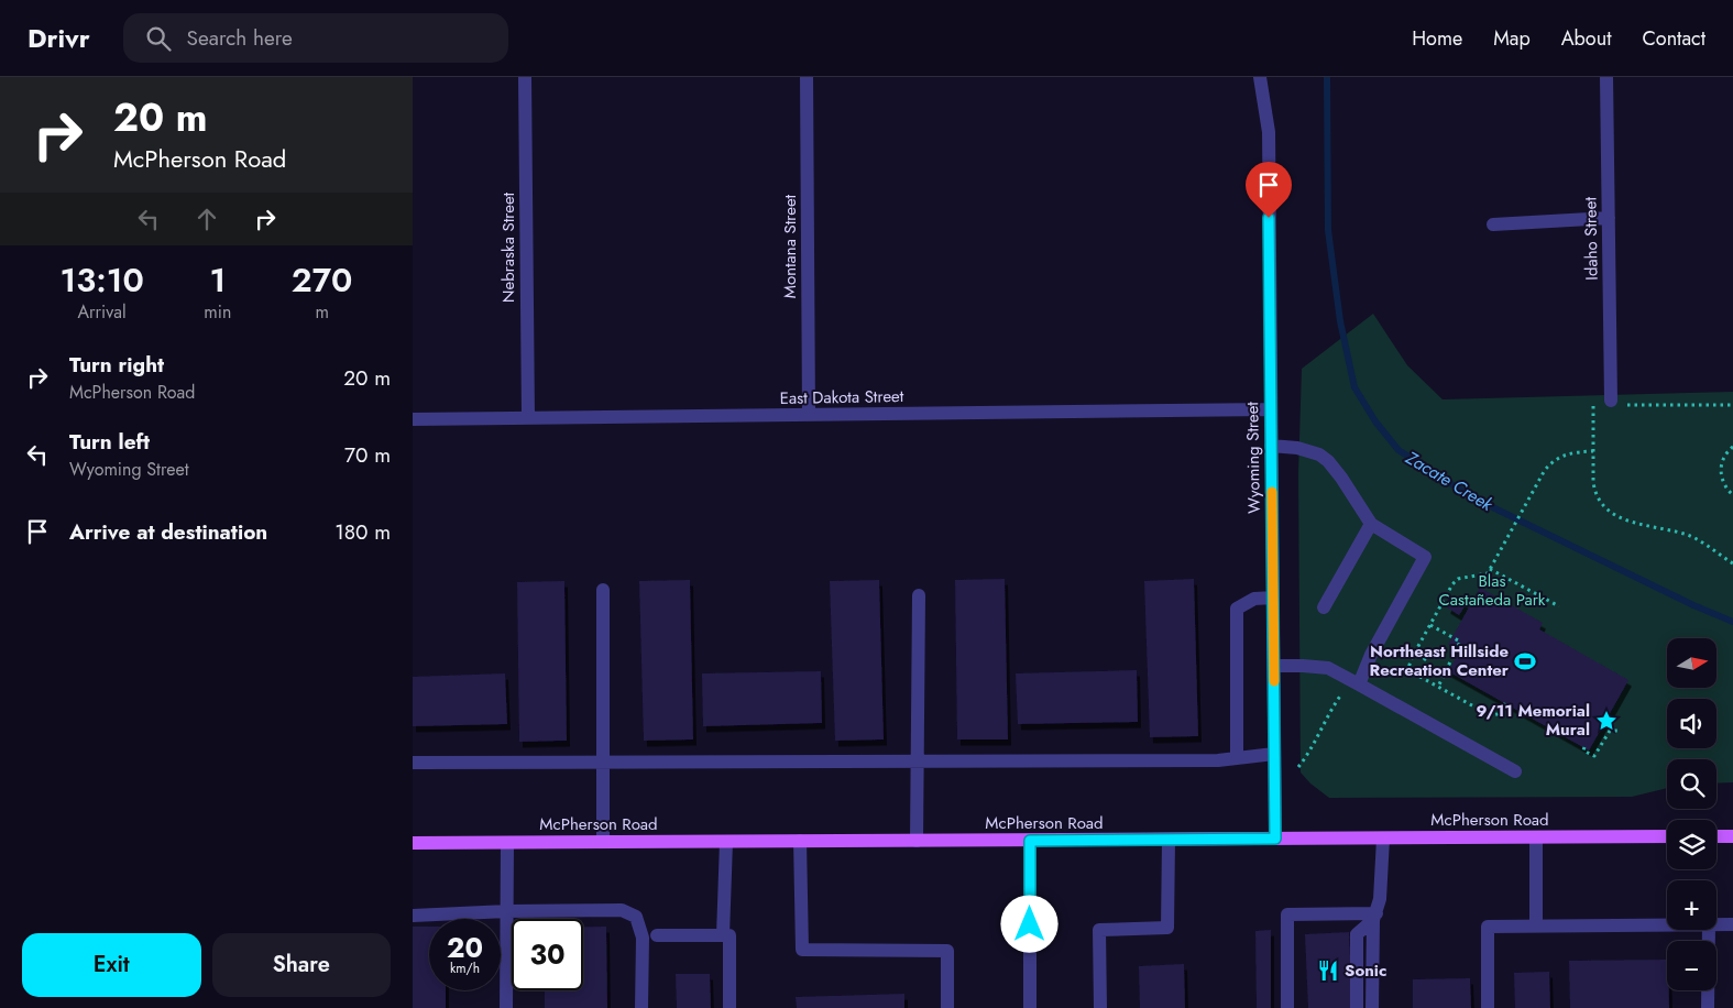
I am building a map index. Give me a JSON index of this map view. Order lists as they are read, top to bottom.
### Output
{
  "streets": {
    "main road": ["McPherson Road"],
    "street": [
      "Idaho Street",
      "Montana Street",
      "Nebraska Street",
      "East Dakota Street",
      "Wyoming Street"
    ]
  },
  "crossings": [
    ["Montana Street", "East Dakota Street"],
    ["Nebraska Street", "East Dakota Street"],
    ["East Dakota Street", "Wyoming Street"],
    ["Wyoming Street", "McPherson Road"]
  ],
  "water": ["Zacate Creek"],
  "parks": ["Blas Castañeda Park"],
  "places": {
    "sports": ["Northeast Hillside Recreation Center"],
    "place": ["9/11 Memorial Mural"],
    "restaurant": ["Sonic"]
  },
  "north": "right",
  "page": {
    "header": "Drivr",
    "search": "Search here",
    "nav": [
      "Home",
      "Map",
      "About",
      "Contact"
    ],
    "turn": ["20 m", "McPherson Road"],
    "eta": [
      "13:10",
      "Arrival",
      "1",
      "min",
      "270",
      "m"
    ],
    "list": [
      {
        "name": "Turn right",
        "note": "McPherson Road",
        "value": "20 m"
      },
      {
        "name": "Turn left",
        "note": "Wyoming Street",
        "value": "70 m"
      },
      {
        "name": "Arrive at destination",
        "value": "180 m"
      }
    ],
    "map_buttons": ["+", "−"],
    "speed": "20 km/h",
    "limit": "30",
    "buttons": ["Exit", "Share"]
  }
}
